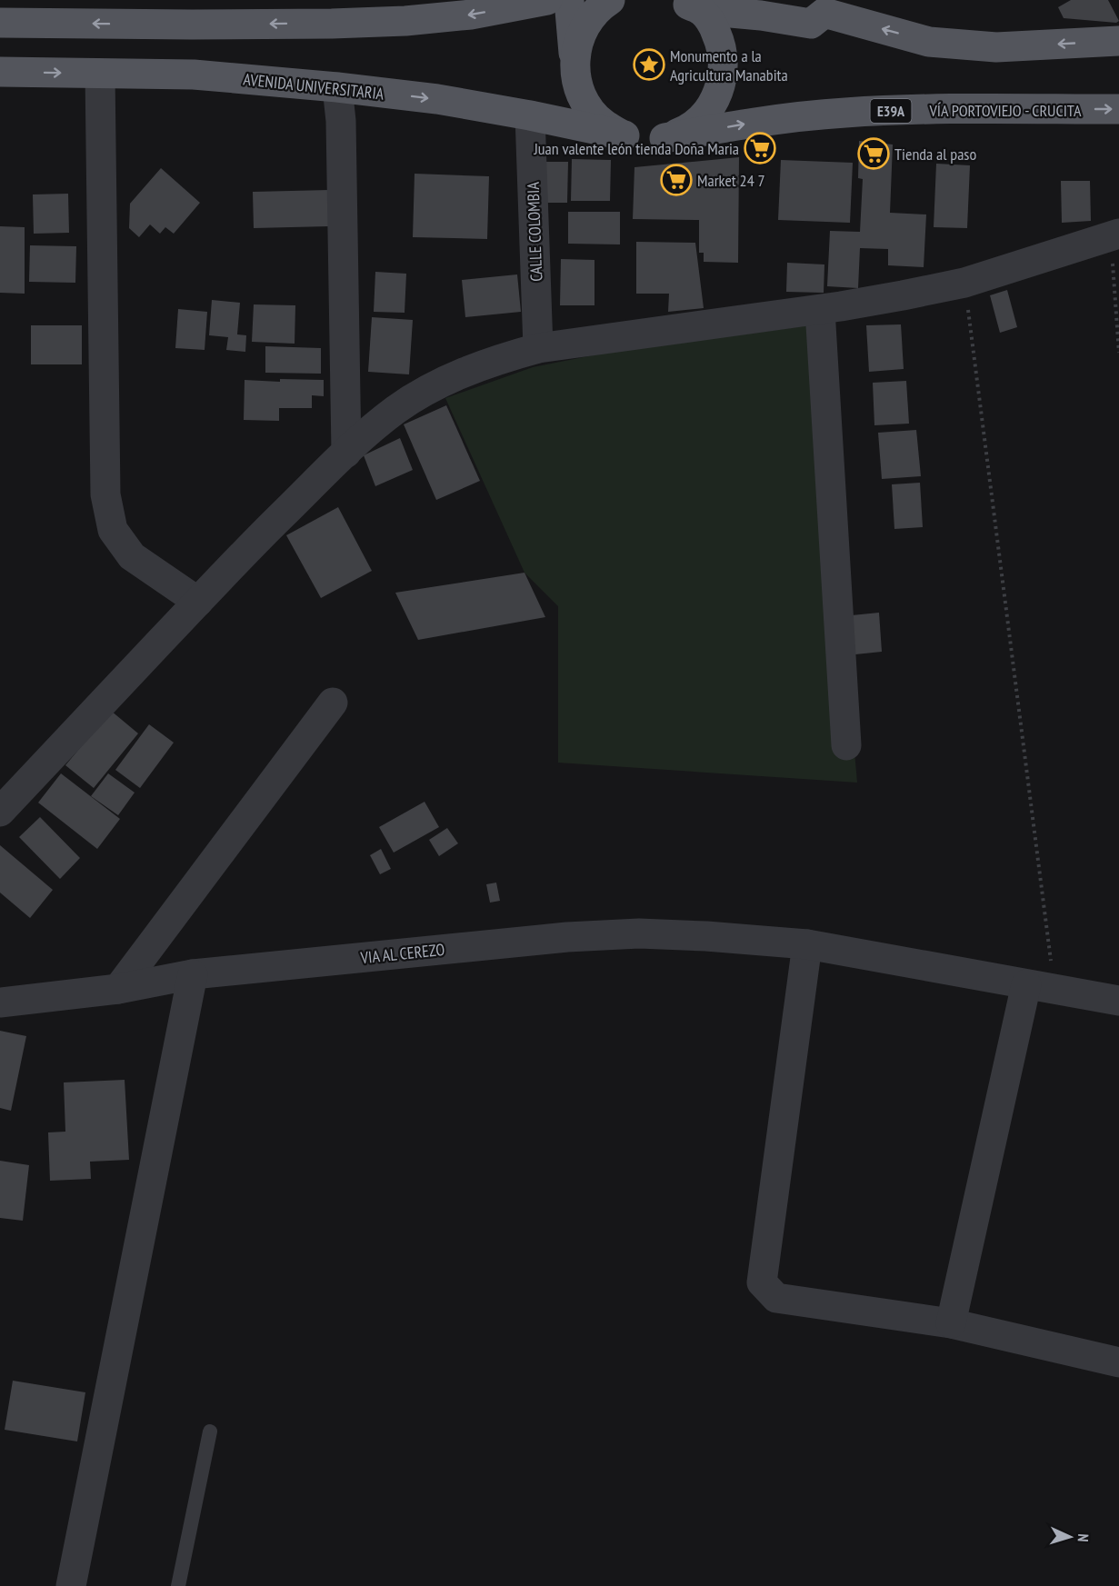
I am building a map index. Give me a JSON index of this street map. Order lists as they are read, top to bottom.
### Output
{
  "streets": {
    "main road": ["AVENIDA UNIVERSITARIA", "VÍA PORTOVIEJO - CRUCITA", "E39A"],
    "street": ["CALLE COLOMBIA", "VIA AL CEREZO"]
  },
  "crossings": [
    ["AVENIDA UNIVERSITARIA", "E39A"],
    ["AVENIDA UNIVERSITARIA", "CALLE COLOMBIA"],
    ["VÍA PORTOVIEJO - CRUCITA", "E39A"]
  ],
  "places": {
    "place": ["Monumento a la Agricultura Manabita"],
    "supermarket": ["Juan valente león tienda Doña Maria", "Tienda al paso", "Market 24 7"]
  },
  "north": "right"
}
